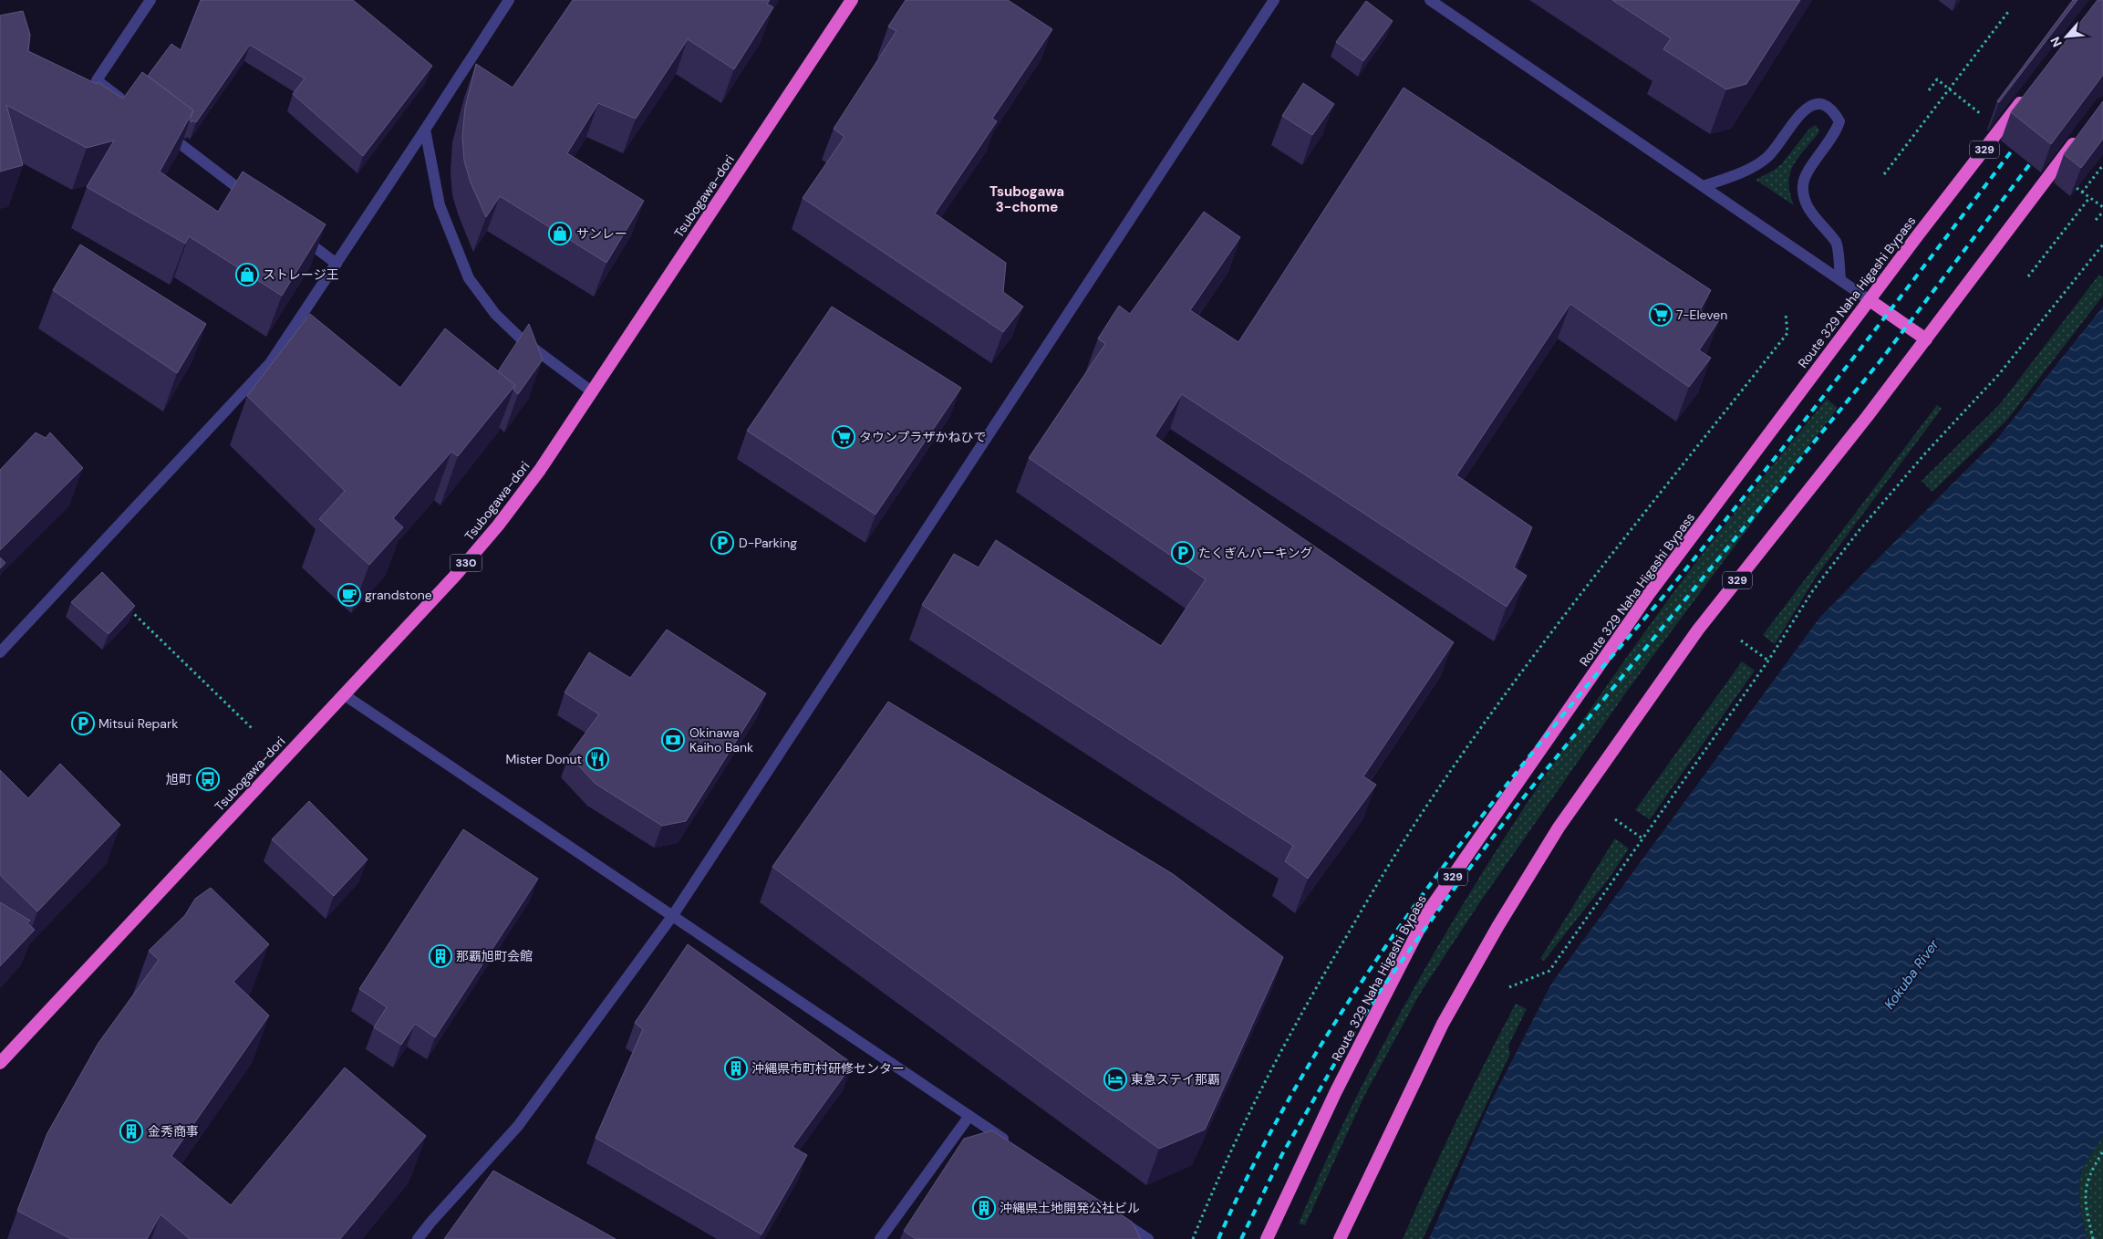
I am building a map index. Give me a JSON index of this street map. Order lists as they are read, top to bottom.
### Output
{
  "streets": {
    "highway": [
      "329",
      "Tsubogawa-dori",
      "Route 329 Naha Higashi Bypass",
      "330"
    ]
  },
  "districts": ["Tsubogawa 3-chome"],
  "water": ["Kokuba River"],
  "places": {
    "shop": ["サンレー", "ストレージ王"],
    "supermarket": ["7-Eleven", "タウンプラザかねひで"],
    "parking": ["D-Parking", "たくぎんパーキング", "Mitsui Repark"],
    "cafe": ["grandstone"],
    "bank": ["Okinawa Kaiho Bank"],
    "restaurant": ["Mister Donut"],
    "bus stop": ["旭町"],
    "building": [
      "那覇旭町会館",
      "沖縄県市町村研修センター",
      "金秀商事",
      "沖縄県土地開発公社ビル"
    ],
    "hotel": ["東急ステイ那覇"]
  },
  "north": "bottom left"
}
